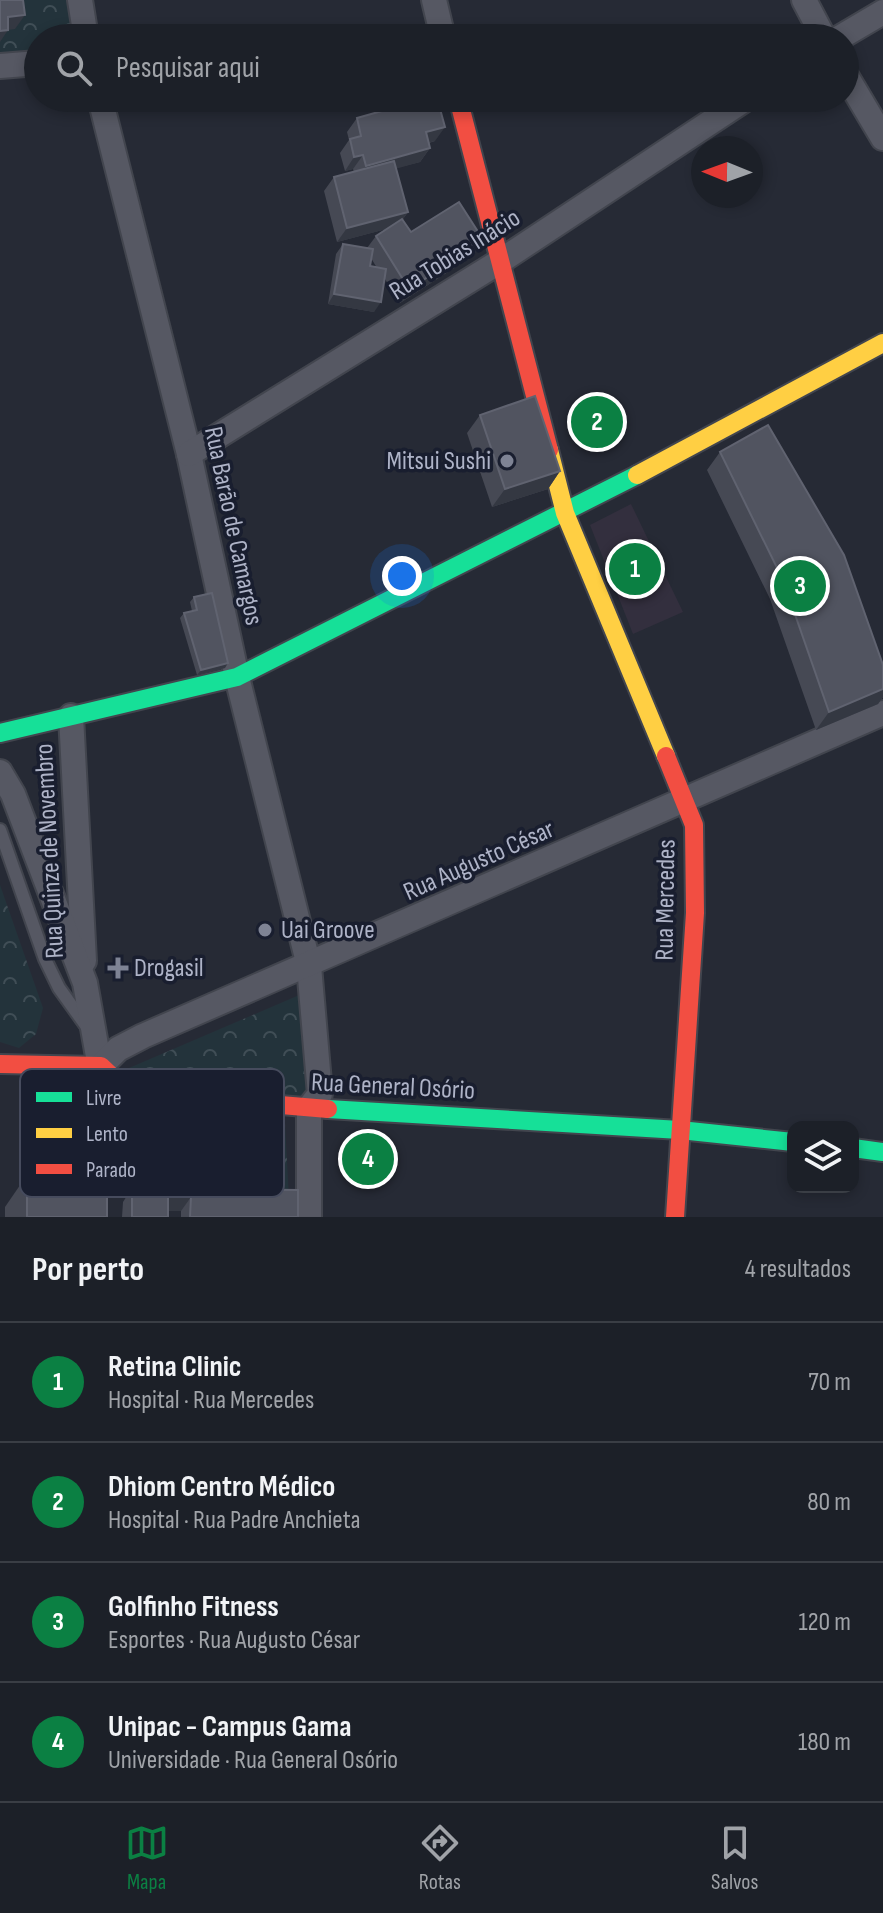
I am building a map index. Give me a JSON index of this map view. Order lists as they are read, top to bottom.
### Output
{
  "streets": {
    "street": [
      "Rua Tobias Inácio",
      "Rua Barão de Camargos",
      "Rua Quinze de Novembro",
      "Rua Augusto César",
      "Rua Mercedes",
      "Rua General Osório"
    ]
  },
  "crossings": [
    ["Rua Tobias Inácio", "Rua Barão de Camargos"],
    ["Rua Tobias Inácio", "Rua Mercedes"],
    ["Rua Barão de Camargos", "Rua Augusto César"],
    ["Rua Barão de Camargos", "Rua General Osório"],
    ["Rua Quinze de Novembro", "Rua Augusto César"],
    ["Rua Quinze de Novembro", "Rua General Osório"],
    ["Rua Augusto César", "Rua Mercedes"],
    ["Rua Augusto César", "Rua General Osório"],
    ["Rua Mercedes", "Rua General Osório"]
  ],
  "places": {
    "other": ["Mitsui Sushi", "Uai Groove"],
    "health": ["Drogasil"]
  },
  "legend": ["Livre", "Lento", "Parado"],
  "north": "left",
  "page": {
    "search": "Pesquisar aqui",
    "pins": [
      "2",
      "1",
      "3",
      "4"
    ],
    "heading": ["Por perto", "4 resultados"],
    "list": [
      {
        "mark": "1",
        "name": "Retina Clinic",
        "note": "Hospital · Rua Mercedes",
        "value": "70 m"
      },
      {
        "mark": "2",
        "name": "Dhiom Centro Médico",
        "note": "Hospital · Rua Padre Anchieta",
        "value": "80 m"
      },
      {
        "mark": "3",
        "name": "Golfinho Fitness",
        "note": "Esportes · Rua Augusto César",
        "value": "120 m"
      },
      {
        "mark": "4",
        "name": "Unipac - Campus Gama",
        "note": "Universidade · Rua General Osório",
        "value": "180 m"
      }
    ],
    "nav": ["Mapa", "Rotas", "Salvos"]
  }
}
